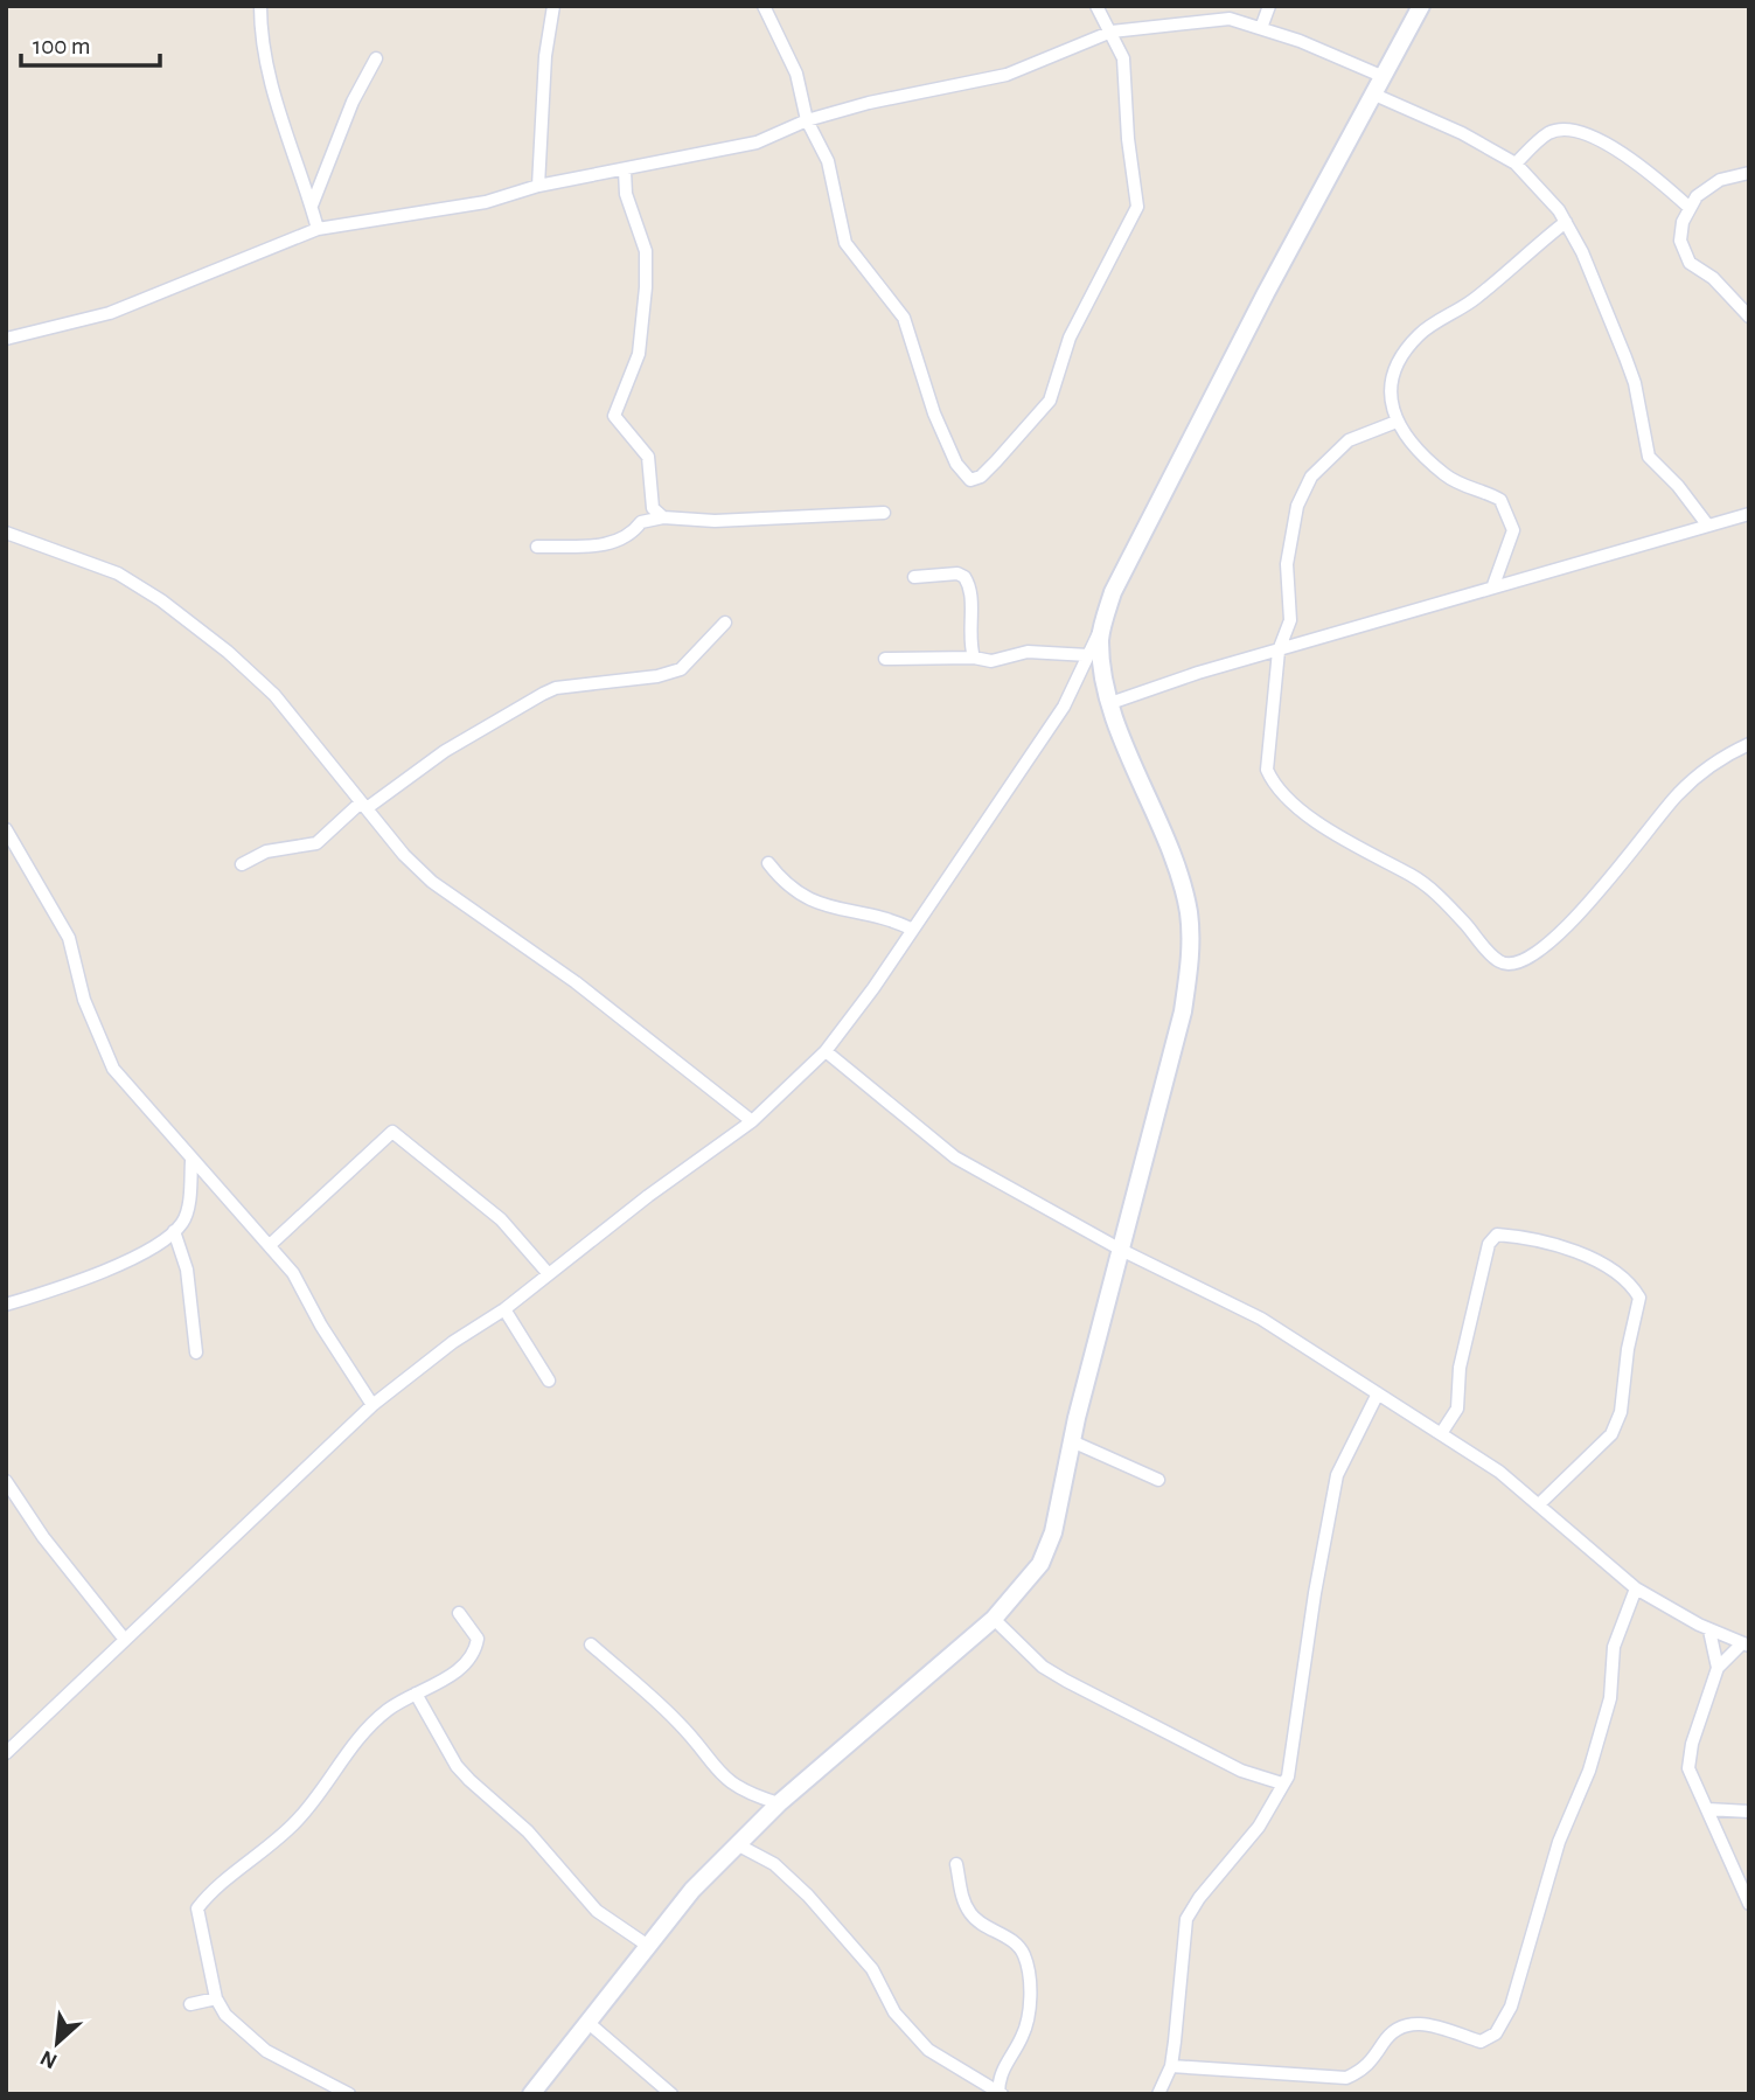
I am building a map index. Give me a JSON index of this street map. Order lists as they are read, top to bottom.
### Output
{
  "scale_bar": "100 m",
  "north": "bottom left"
}
